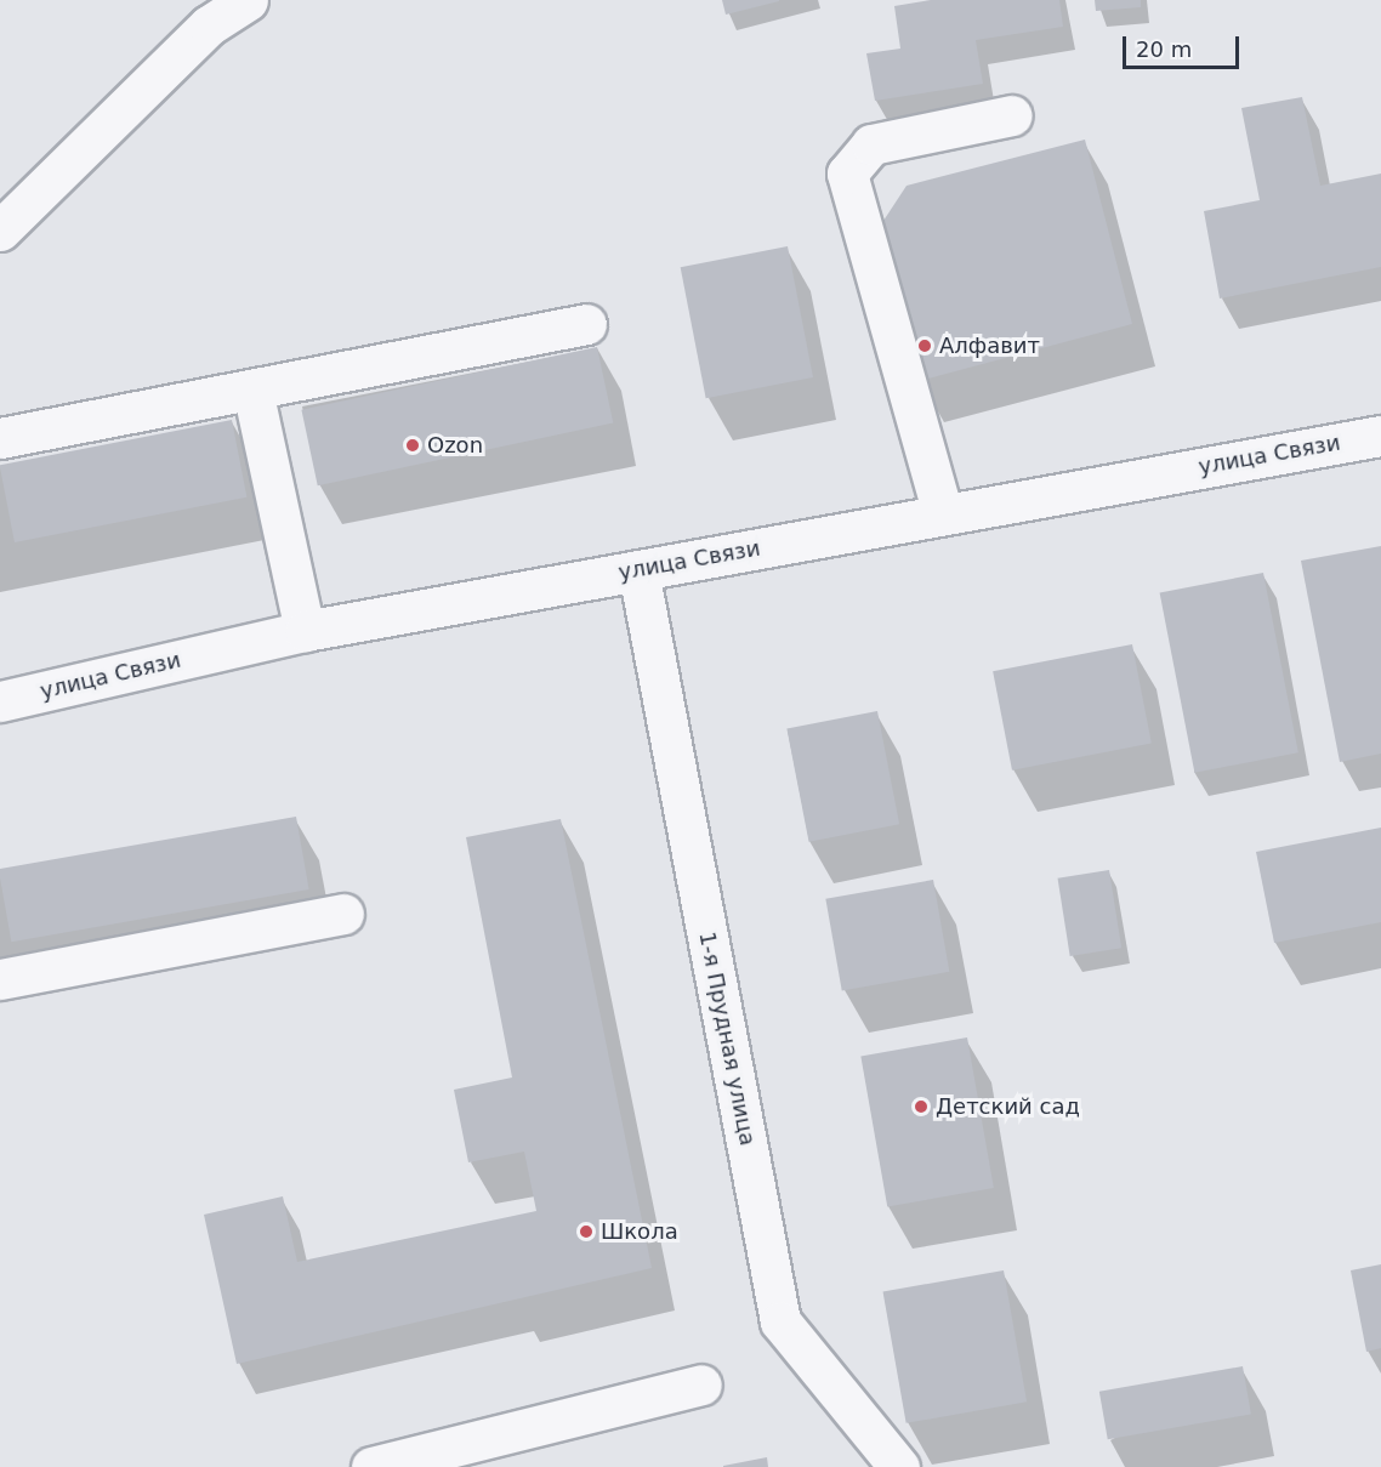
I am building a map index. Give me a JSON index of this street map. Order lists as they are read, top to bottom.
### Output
{
  "streets": {
    "street": ["улица Связи", "1-я Прудная улица"]
  },
  "crossings": [
    ["улица Связи", "1-я Прудная улица"]
  ],
  "places": [
    "Алфавит",
    "Ozon",
    "Детский сад",
    "Школа"
  ],
  "scale_bar": "20 m"
}
